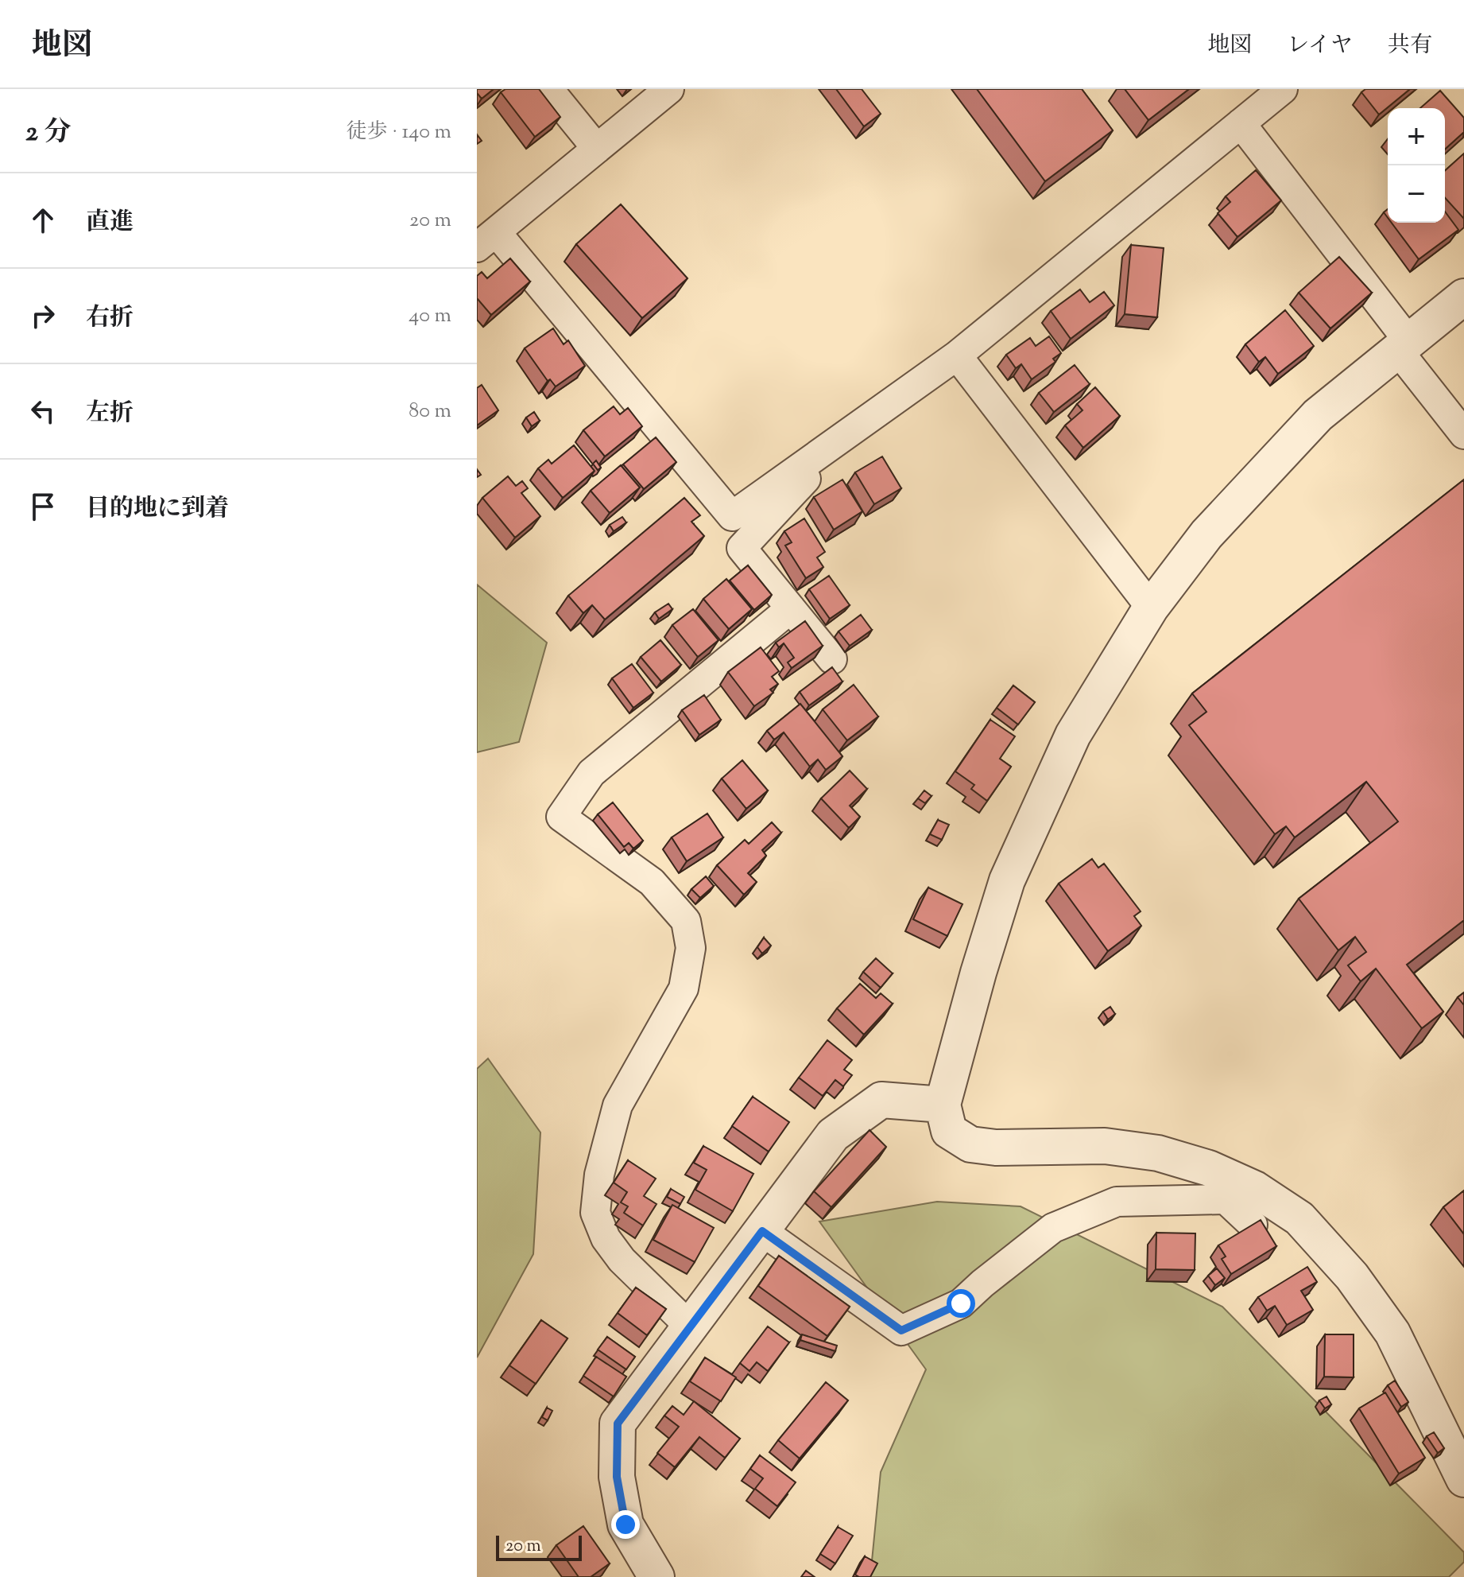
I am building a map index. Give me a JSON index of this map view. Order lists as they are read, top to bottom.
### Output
{
  "scale_bar": "20 m",
  "page": {
    "header": "地図",
    "nav": ["地図", "レイヤ", "共有"],
    "heading": ["2 分", "徒歩 · 140 m"],
    "map_buttons": ["+", "−"],
    "list": [
      ["直進", "20 m"],
      ["右折", "40 m"],
      ["左折", "80 m"],
      "目的地に到着"
    ],
    "scale": "20 m"
  }
}
